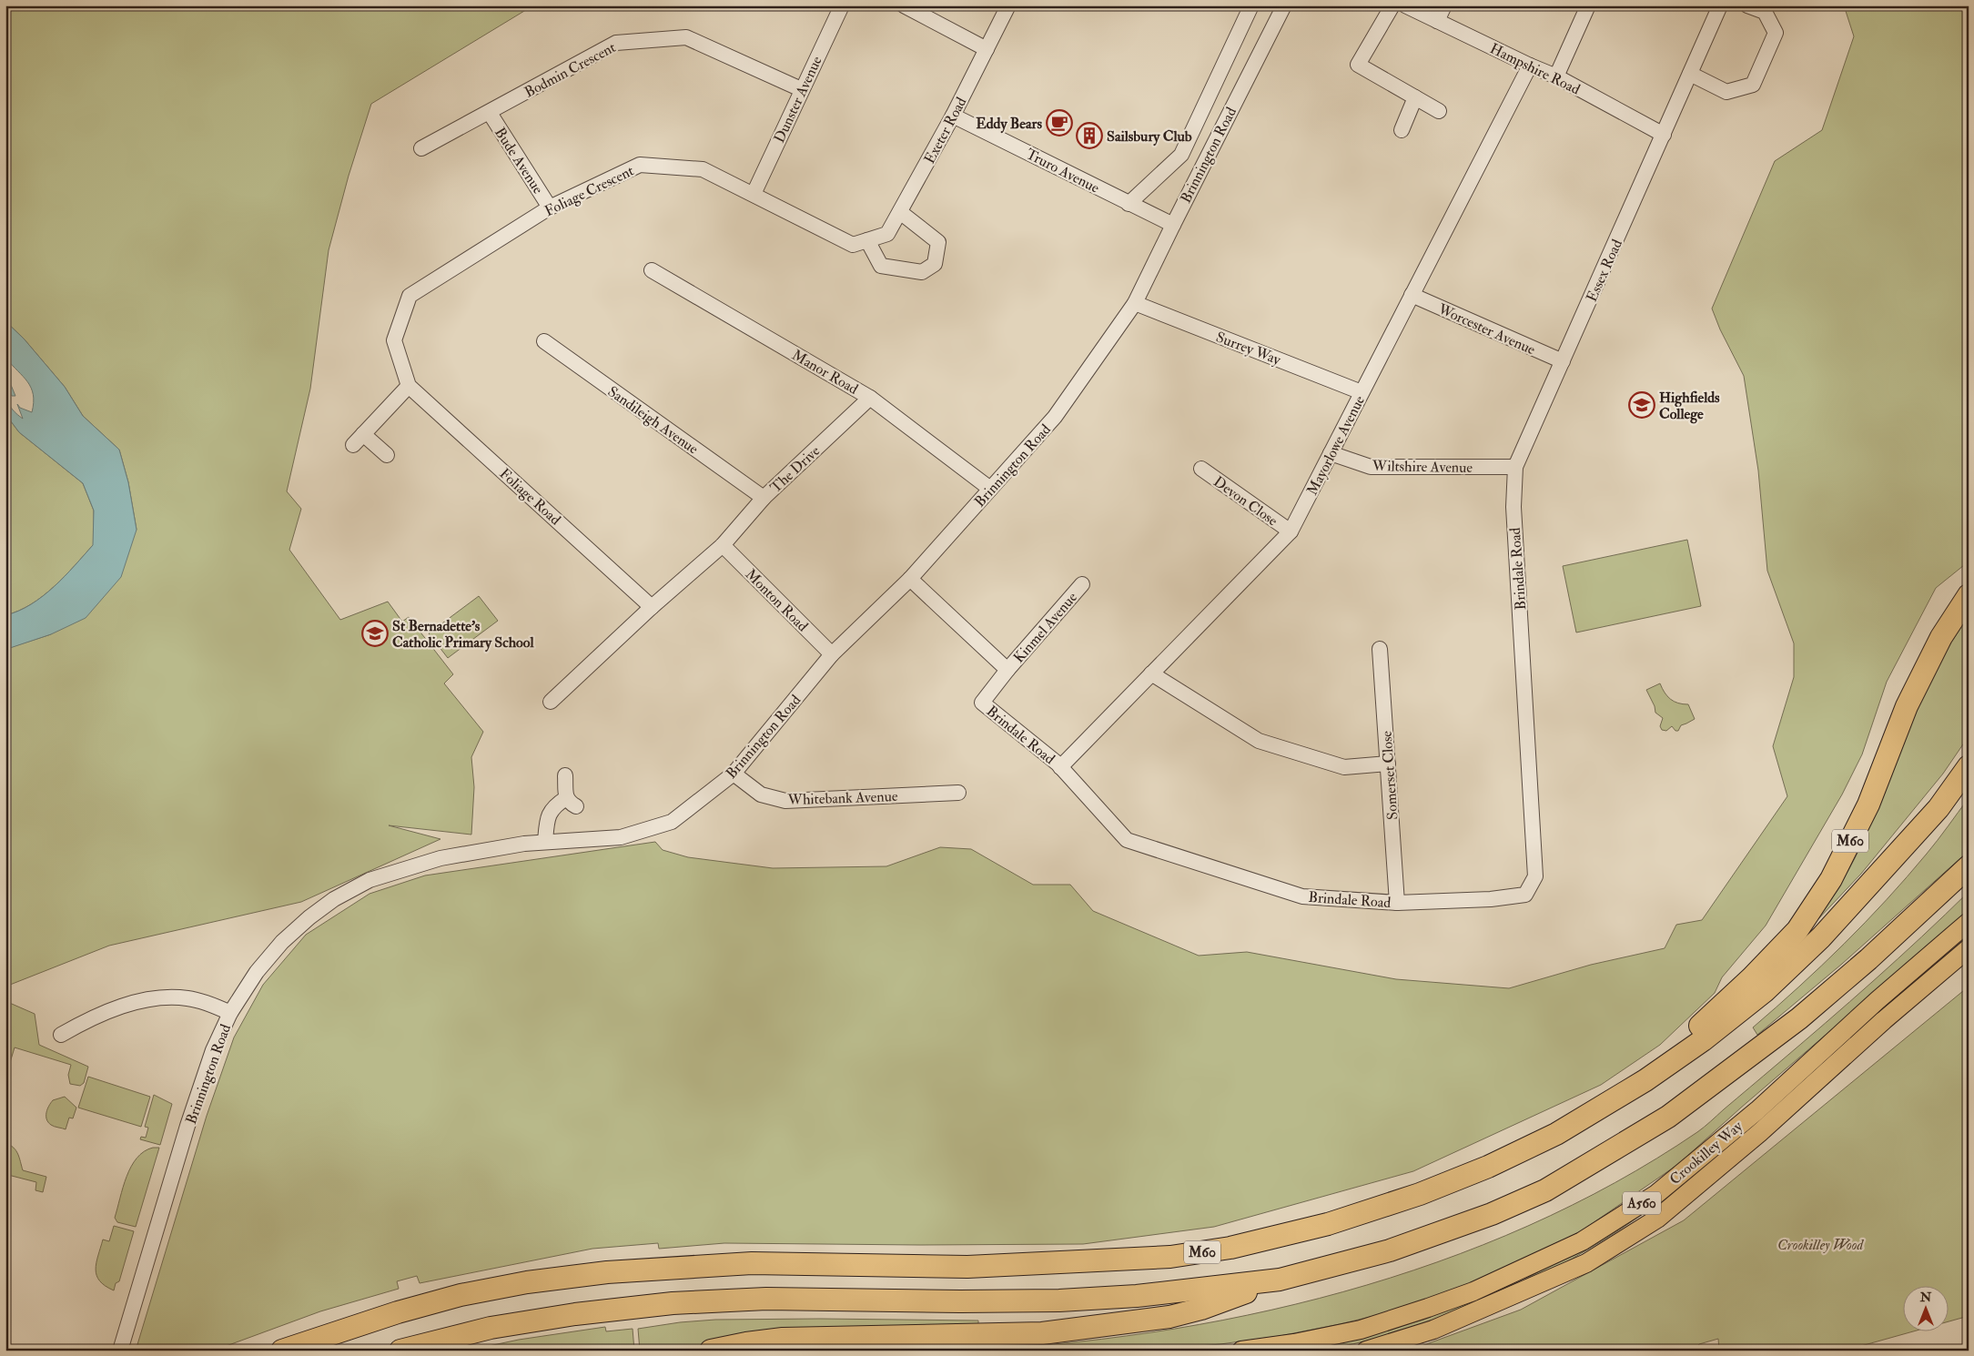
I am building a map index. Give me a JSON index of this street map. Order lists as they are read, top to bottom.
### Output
{
  "streets": {
    "highway": ["M60"],
    "main road": ["Crookilley Way", "A560"],
    "street": [
      "Hampshire Road",
      "Bodmin Crescent",
      "Dunster Avenue",
      "Exeter Road",
      "Brinnington Road",
      "Bude Avenue",
      "Truro Avenue",
      "Foliage Crescent",
      "Essex Road",
      "Worcester Avenue",
      "Surrey Way",
      "Manor Road",
      "Sandileigh Avenue",
      "Mayorlowe Avenue",
      "Wiltshire Avenue",
      "The Drive",
      "Foliage Road",
      "Devon Close",
      "Brindale Road",
      "Monton Road",
      "Kinmel Avenue",
      "Somerset Close",
      "Whitebank Avenue"
    ]
  },
  "crossings": [
    ["Hampshire Road", "Essex Road"],
    ["Hampshire Road", "Mayorlowe Avenue"],
    ["Bodmin Crescent", "Dunster Avenue"],
    ["Bodmin Crescent", "Bude Avenue"],
    ["Dunster Avenue", "Foliage Crescent"],
    ["Exeter Road", "Truro Avenue"],
    ["Exeter Road", "Foliage Crescent"],
    ["Brinnington Road", "Truro Avenue"],
    ["Brinnington Road", "Surrey Way"],
    ["Brinnington Road", "Manor Road"],
    ["Brinnington Road", "Monton Road"],
    ["Brinnington Road", "Whitebank Avenue"],
    ["Bude Avenue", "Foliage Crescent"],
    ["Foliage Crescent", "Foliage Road"],
    ["Essex Road", "Worcester Avenue"],
    ["Essex Road", "Wiltshire Avenue"],
    ["Essex Road", "Brindale Road"],
    ["Worcester Avenue", "Mayorlowe Avenue"],
    ["Surrey Way", "Mayorlowe Avenue"],
    ["Manor Road", "The Drive"],
    ["Sandileigh Avenue", "The Drive"],
    ["Mayorlowe Avenue", "Wiltshire Avenue"],
    ["Mayorlowe Avenue", "Devon Close"],
    ["Mayorlowe Avenue", "Brindale Road"],
    ["Wiltshire Avenue", "Brindale Road"],
    ["The Drive", "Monton Road"],
    ["Brindale Road", "Kinmel Avenue"],
    ["Brindale Road", "Somerset Close"]
  ],
  "parks": ["Crookilley Wood"],
  "places": {
    "cafe": ["Eddy Bears"],
    "building": ["Sailsbury Club"],
    "school or university": ["Highfields College", "St Bernadette's Catholic Primary School"]
  },
  "north": "top"
}
